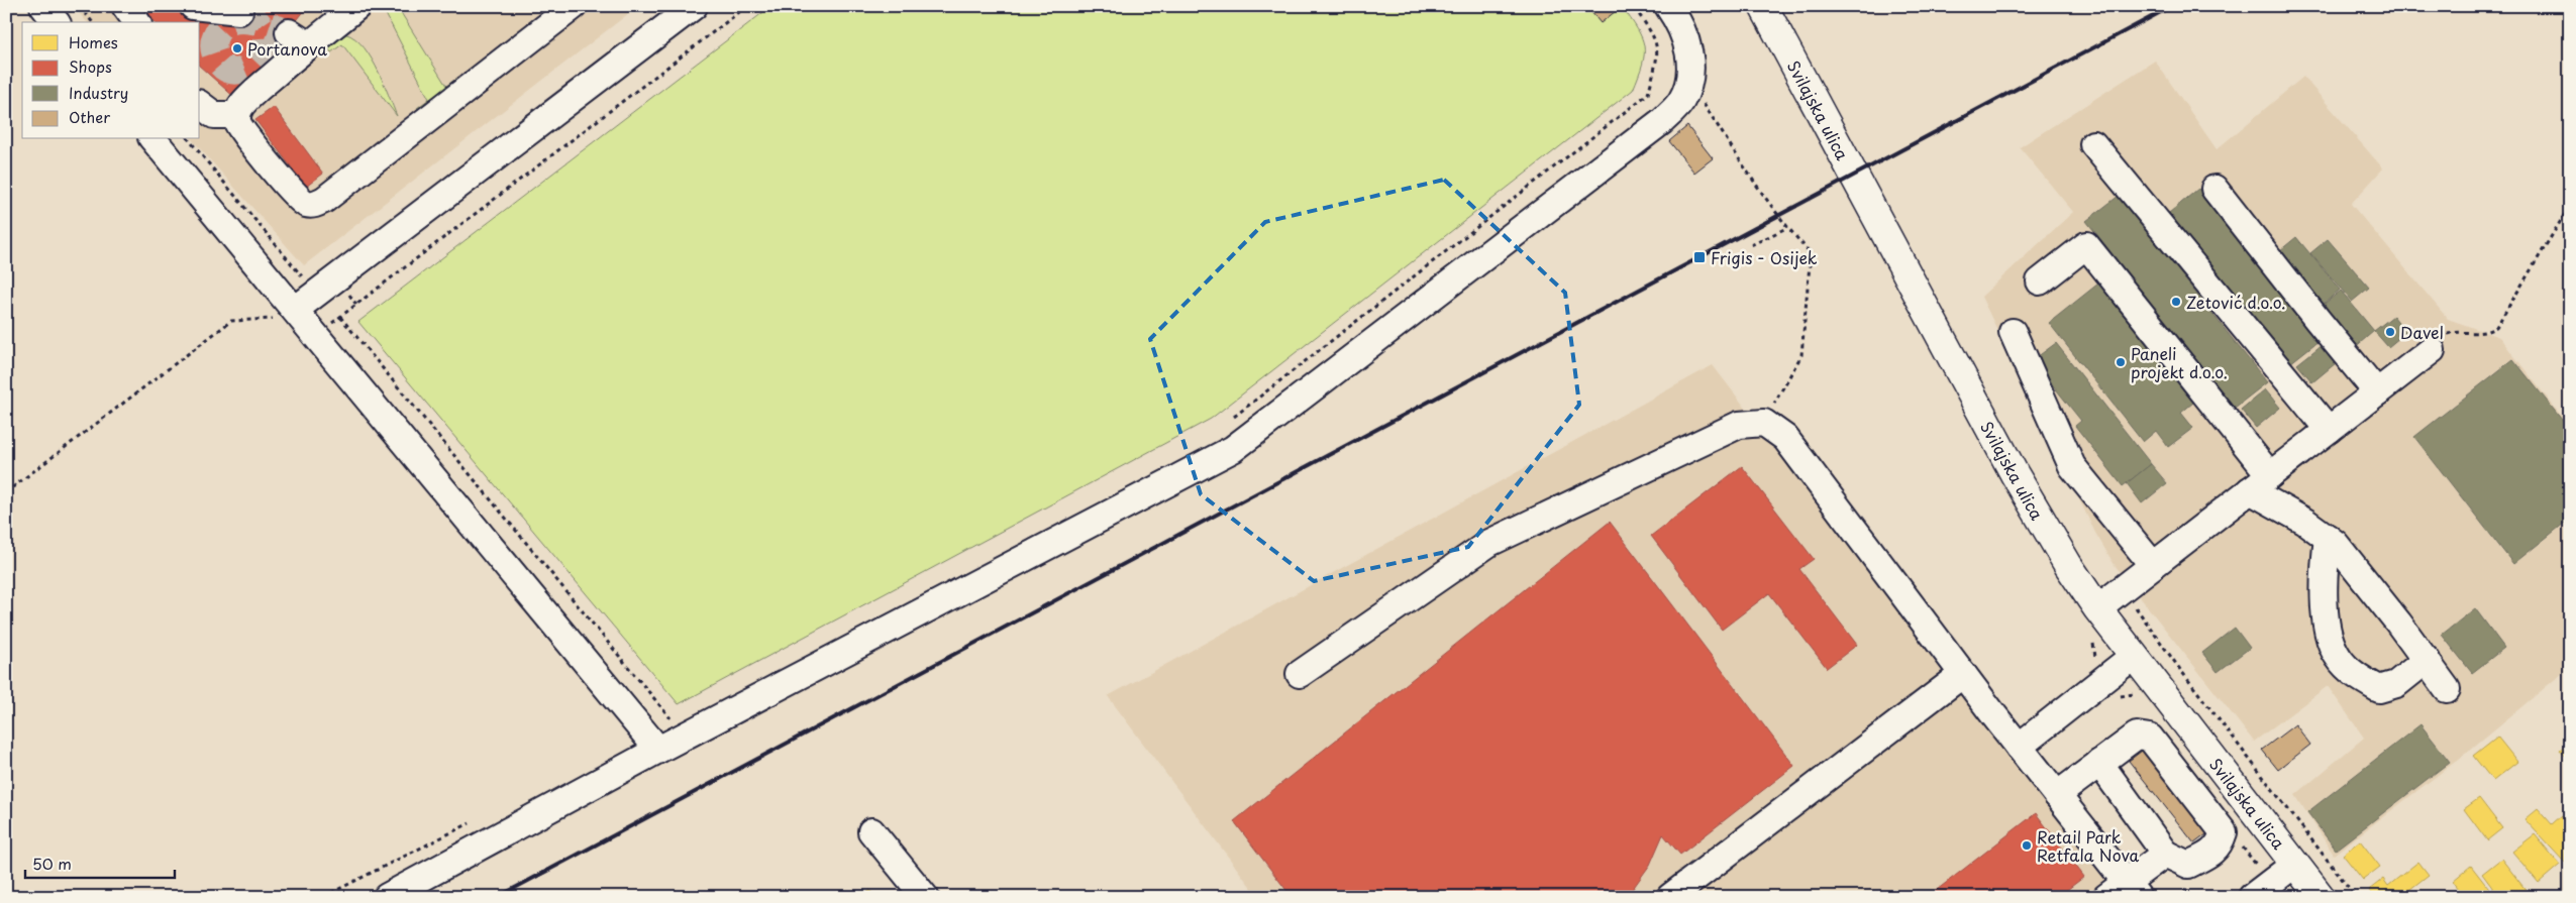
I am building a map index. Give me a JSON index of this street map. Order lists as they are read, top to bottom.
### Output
{
  "streets": {
    "main road": ["Svilajska ulica"]
  },
  "places": {
    "other": [
      "Portanova",
      "Zetović d.o.o.",
      "Davel",
      "Paneli projekt d.o.o.",
      "Retail Park Retfala Nova"
    ],
    "transit": ["Frigis - Osijek"]
  },
  "legend": [
    "Homes",
    "Shops",
    "Industry",
    "Other"
  ],
  "scale_bar": "50 m"
}
